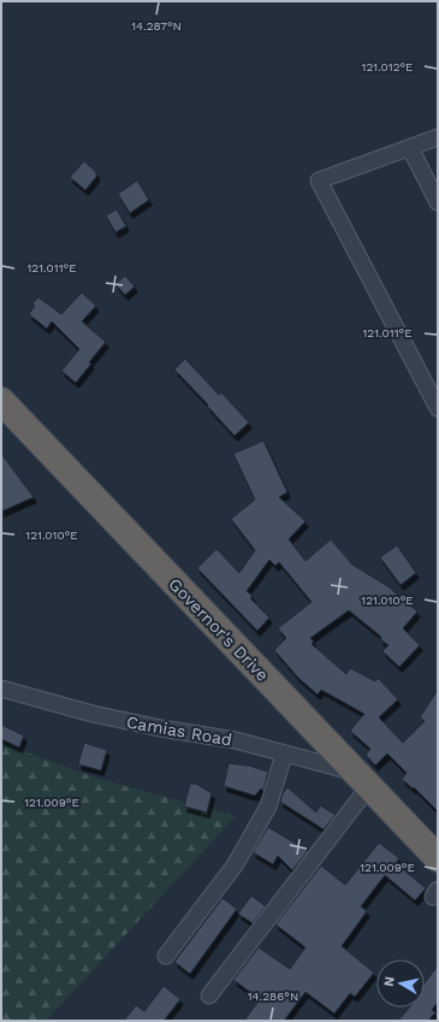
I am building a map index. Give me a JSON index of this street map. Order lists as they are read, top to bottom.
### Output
{
  "streets": {
    "highway": ["Governor's Drive"],
    "street": ["Camias Road"]
  },
  "crossings": [
    ["Governor's Drive", "Camias Road"]
  ],
  "north": "left",
  "coordinates": [
    "14.287°N",
    "121.012°E",
    "121.011°E",
    "121.010°E",
    "121.009°E",
    "14.286°N"
  ]
}
